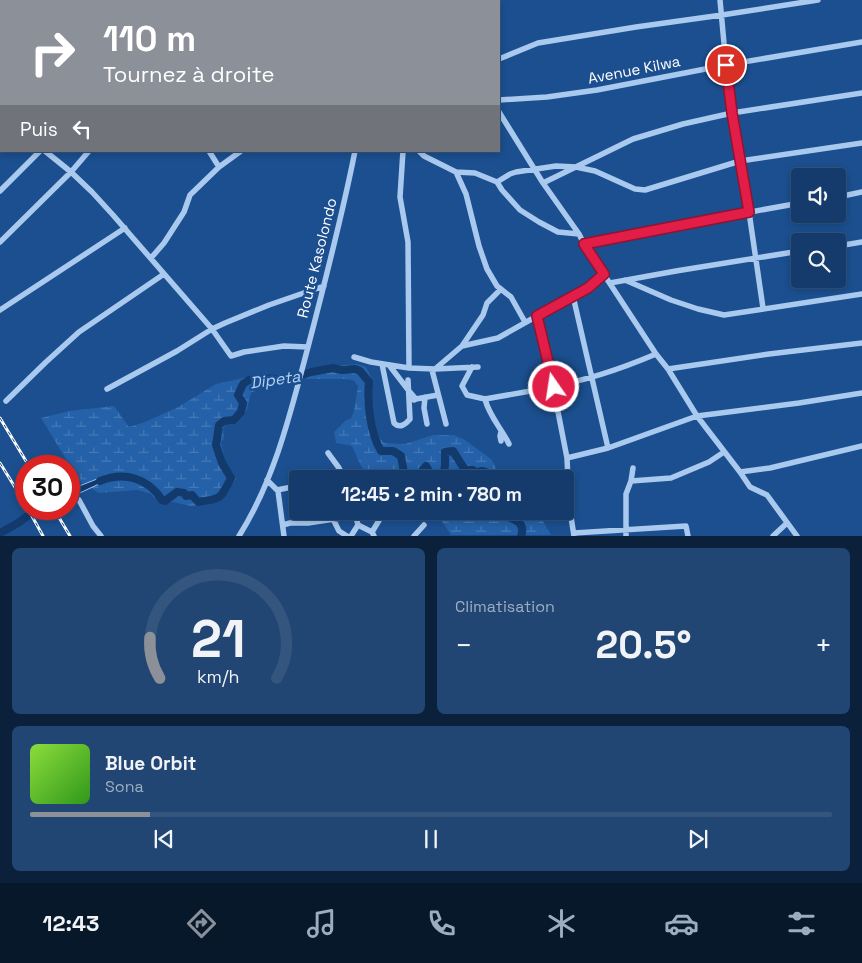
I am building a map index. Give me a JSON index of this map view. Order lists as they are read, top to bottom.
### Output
{
  "streets": {
    "street": ["Avenue Kilwa", "Route Kasolondo"]
  },
  "water": ["Dipeta"],
  "page": {
    "turn": ["110 m", "Tournez à droite"],
    "then": "Puis",
    "limit": "30",
    "trip": "12:45 · 2 min · 780 m",
    "tile": "Climatisation",
    "heat": ["−", "20.5°", "+"],
    "song": ["Blue Orbit", "Sona"],
    "tabs": "12:43",
    "gauge": ["21", "km/h"]
  }
}
